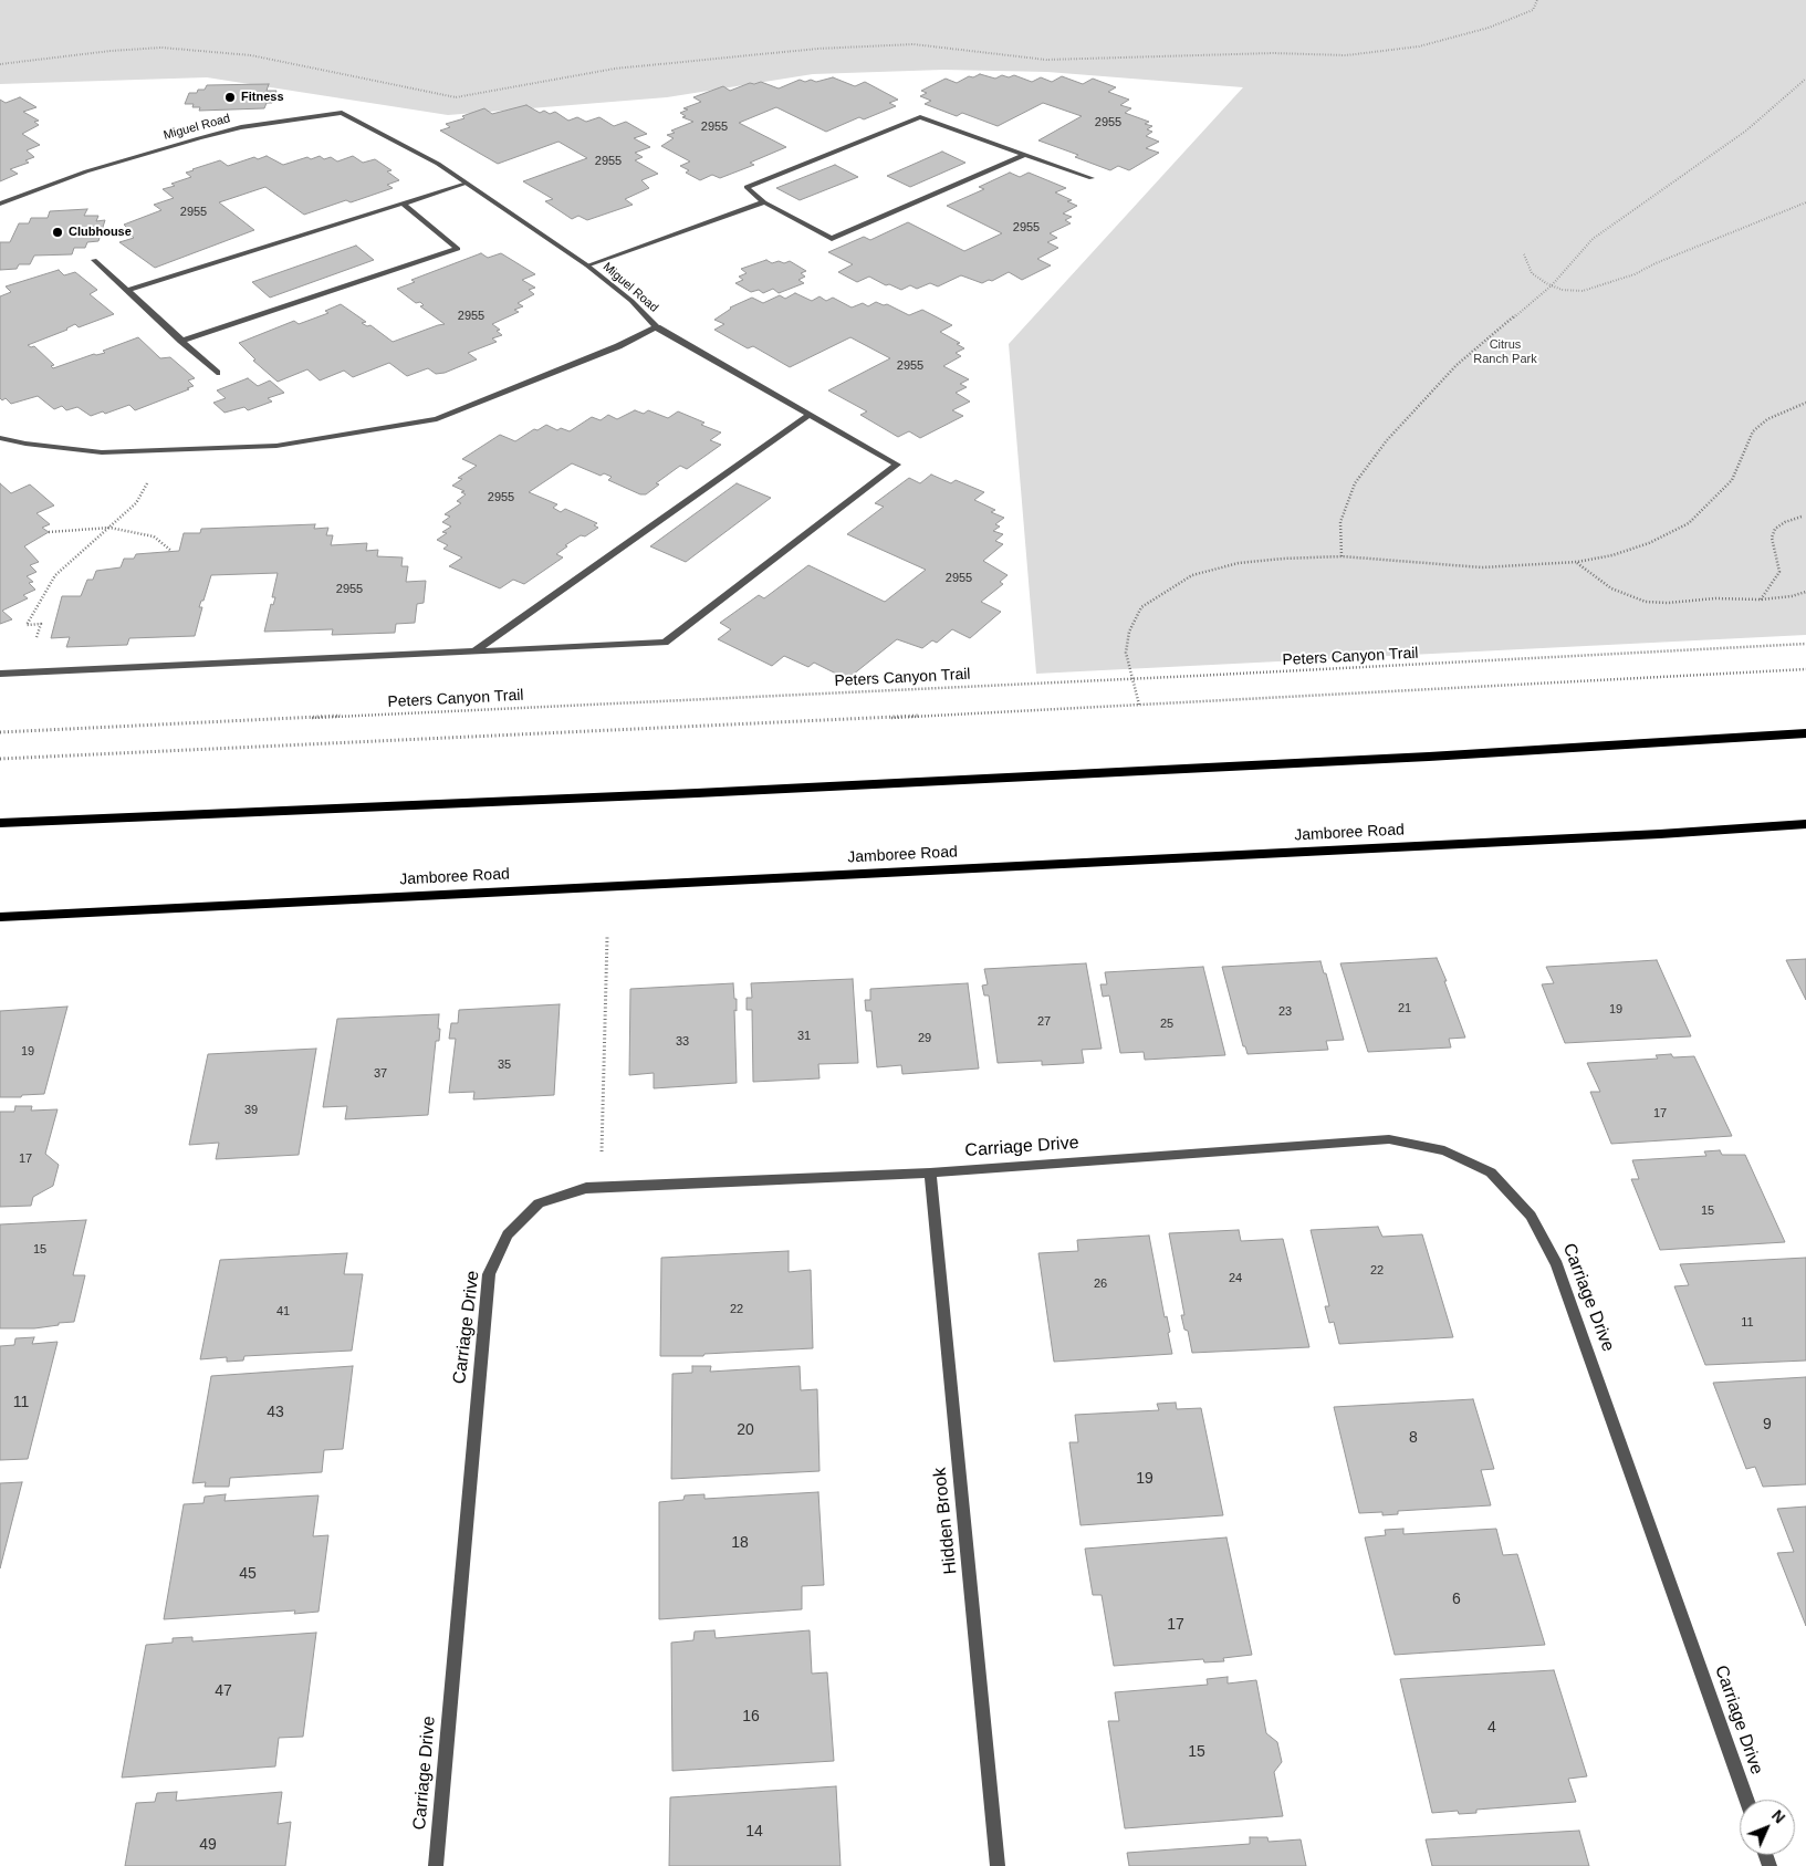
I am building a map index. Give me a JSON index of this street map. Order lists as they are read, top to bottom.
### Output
{
  "streets": {
    "main road": ["Jamboree Road"],
    "street": ["Miguel Road", "Carriage Drive", "Hidden Brook"],
    "path": ["Peters Canyon Trail"]
  },
  "crossings": [
    ["Carriage Drive", "Hidden Brook"]
  ],
  "parks": ["Citrus Ranch Park"],
  "places": ["Fitness", "Clubhouse"],
  "house_numbers": [
    "2955",
    "2955",
    "2955",
    "2955",
    "2955",
    "2955",
    "2955",
    "2955",
    "2955",
    "2955",
    "21",
    "19",
    "23",
    "27",
    "25",
    "31",
    "29",
    "33",
    "19",
    "35",
    "37",
    "39",
    "17",
    "17",
    "15",
    "15",
    "22",
    "24",
    "26",
    "22",
    "41",
    "11",
    "11",
    "43",
    "9",
    "20",
    "8",
    "19",
    "18",
    "45",
    "6",
    "17",
    "47",
    "16",
    "4",
    "15",
    "14",
    "49"
  ],
  "north": "top right"
}
